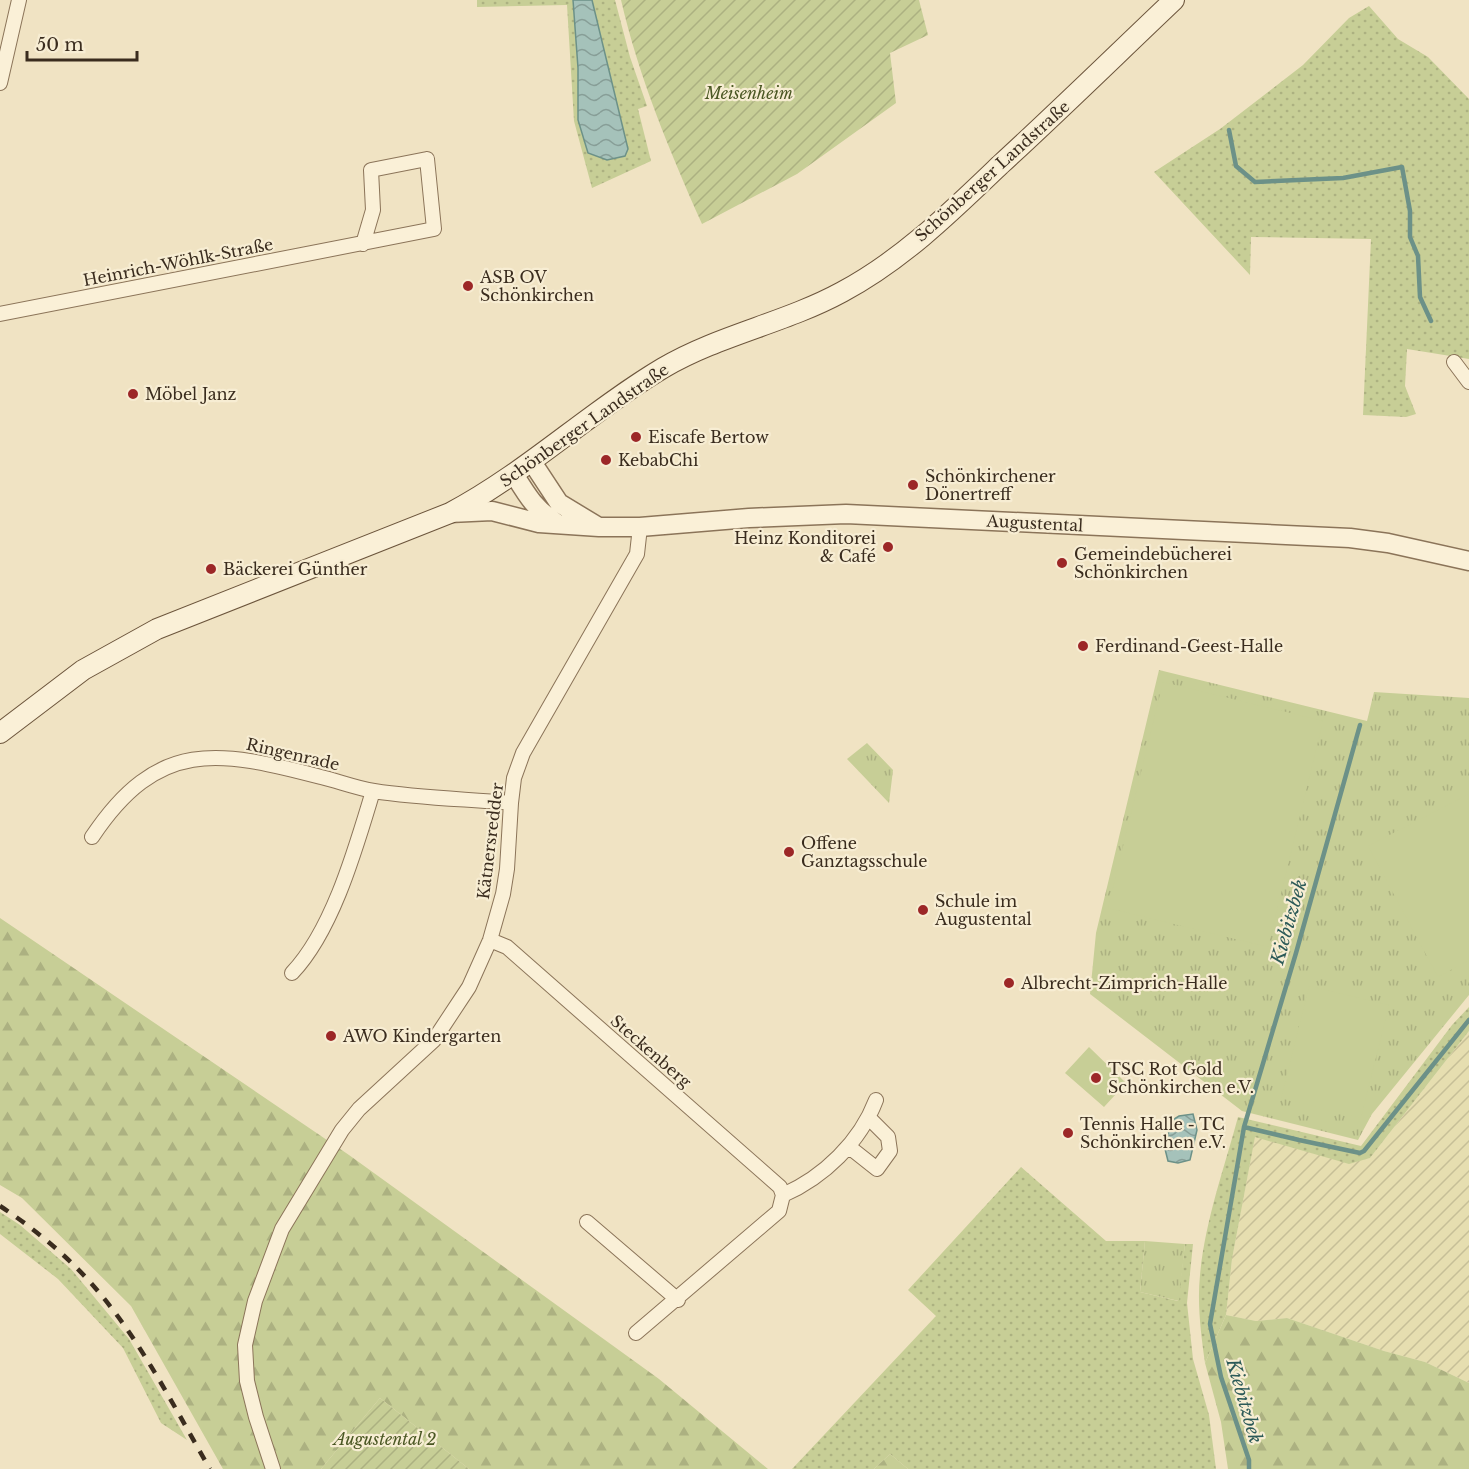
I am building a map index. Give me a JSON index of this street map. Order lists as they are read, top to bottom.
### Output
{
  "streets": {
    "main road": ["Schönberger Landstraße"],
    "street": [
      "Heinrich-Wöhlk-Straße",
      "Augustental",
      "Ringenrade",
      "Kätnersredder",
      "Steckenberg"
    ]
  },
  "crossings": [
    ["Schönberger Landstraße", "Augustental"],
    ["Augustental", "Kätnersredder"],
    ["Ringenrade", "Kätnersredder"],
    ["Kätnersredder", "Steckenberg"]
  ],
  "water": ["Kiebitzbek"],
  "parks": ["Meisenheim", "Augustental 2"],
  "places": [
    "ASB OV Schönkirchen",
    "Möbel Janz",
    "Eiscafe Bertow",
    "KebabChi",
    "Schönkirchener Dönertreff",
    "Heinz Konditorei & Café",
    "Gemeindebücherei Schönkirchen",
    "Bäckerei Günther",
    "Ferdinand-Geest-Halle",
    "Offene Ganztagsschule",
    "Schule im Augustental",
    "Albrecht-Zimprich-Halle",
    "AWO Kindergarten",
    "TSC Rot Gold Schönkirchen e.V.",
    "Tennis Halle - TC Schönkirchen e.V."
  ],
  "scale_bar": "50 m"
}
